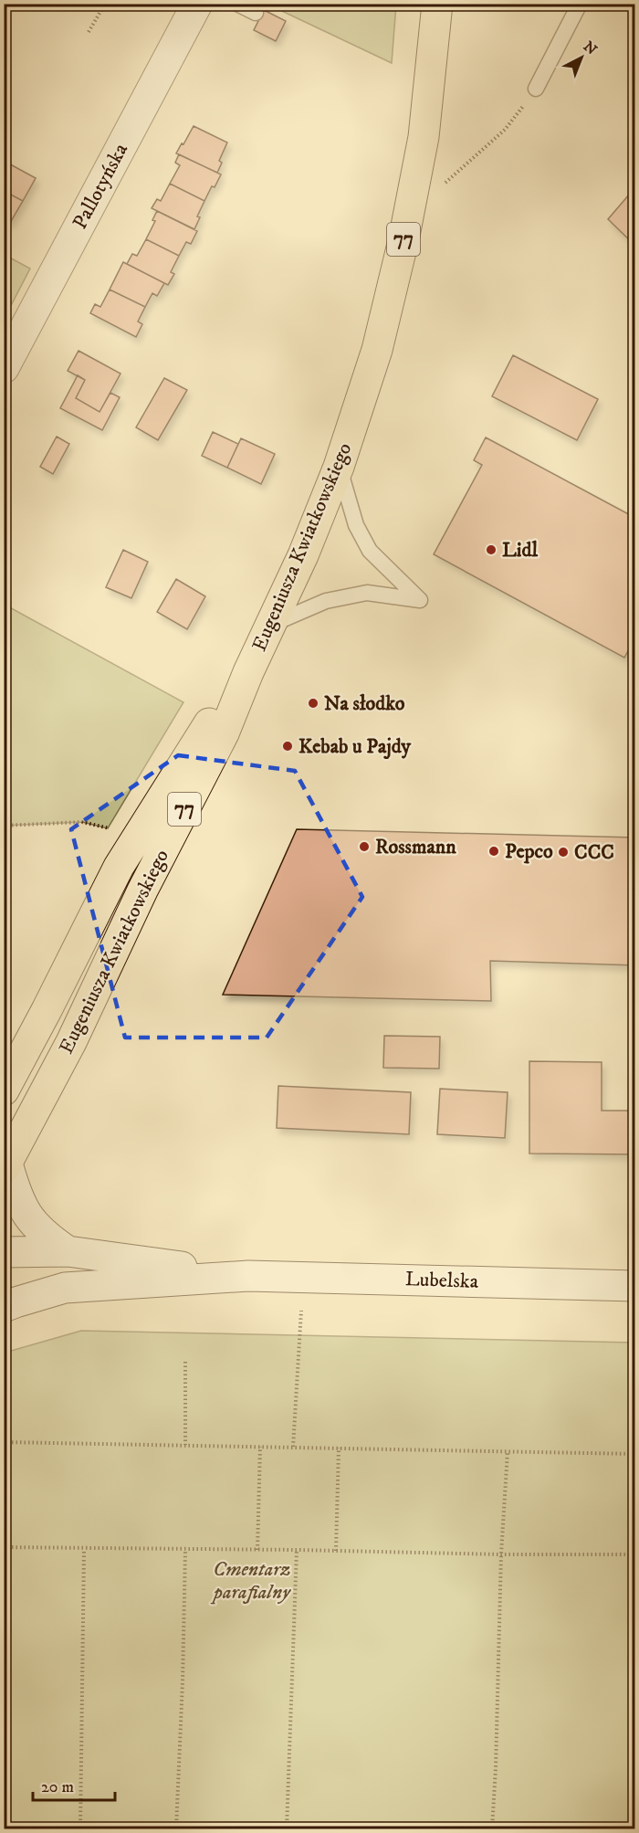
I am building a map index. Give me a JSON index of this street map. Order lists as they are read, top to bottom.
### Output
{
  "streets": {
    "main road": [
      "Pallotyńska",
      "77",
      "Eugeniusza Kwiatkowskiego",
      "Lubelska"
    ]
  },
  "parks": ["Cmentarz parafialny"],
  "places": [
    "Lidl",
    "Na słodko",
    "Kebab u Pajdy",
    "Rossmann",
    "Pepco",
    "CCC"
  ],
  "scale_bar": "20 m",
  "north": "top right"
}
